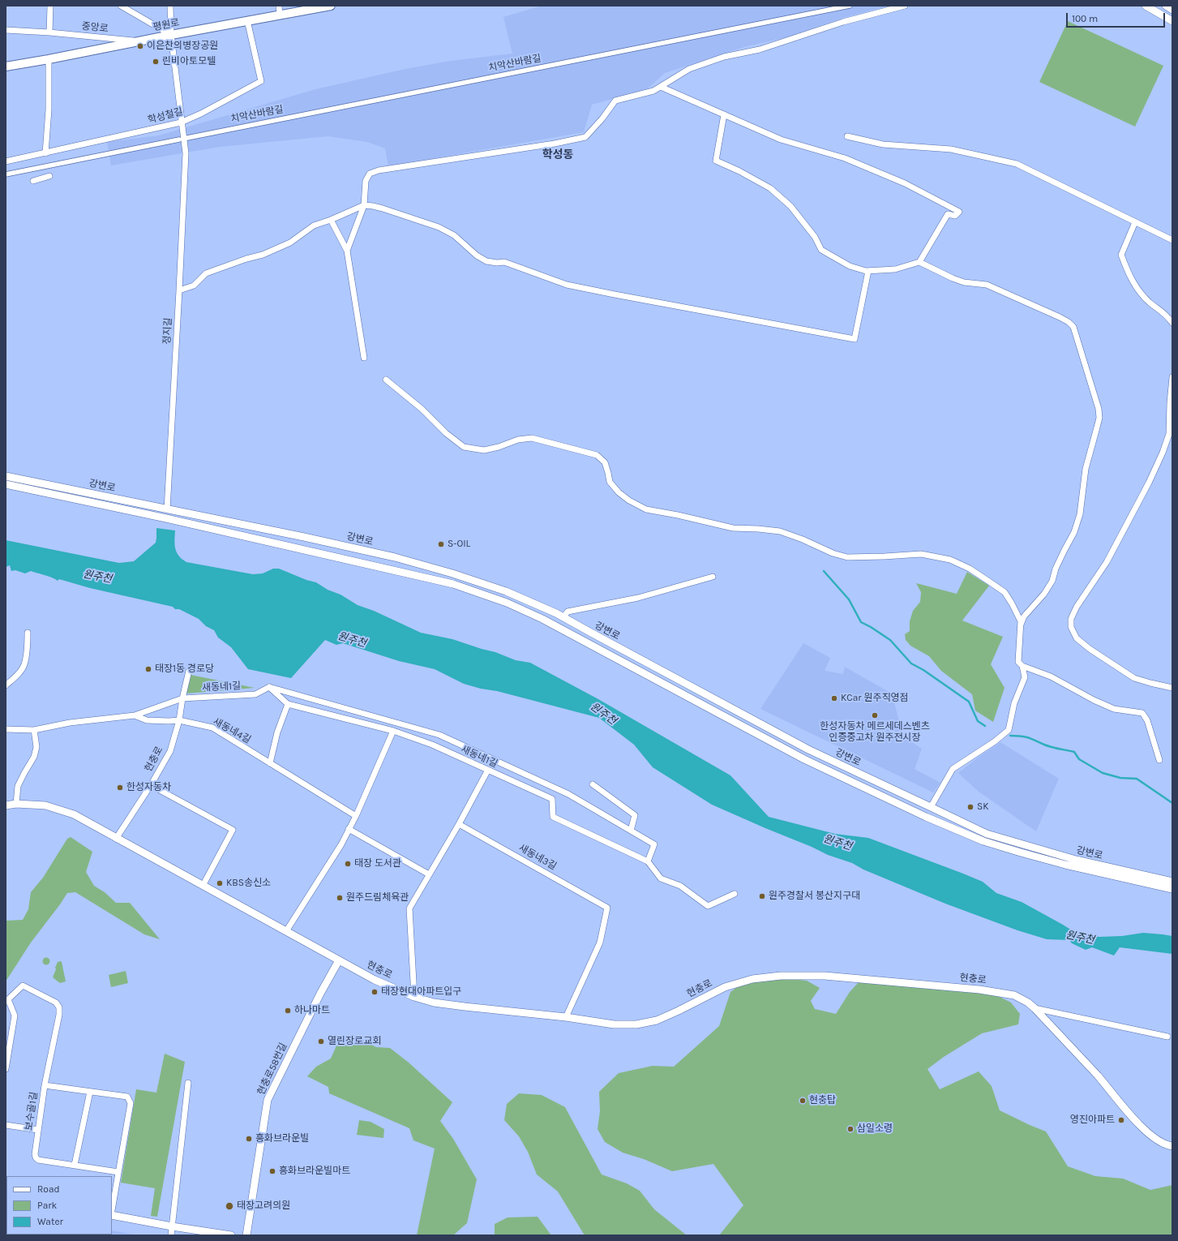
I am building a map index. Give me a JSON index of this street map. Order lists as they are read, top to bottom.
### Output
{
  "streets": {
    "main road": ["평원로"],
    "street": [
      "중앙로",
      "치악산바람길",
      "학성철길",
      "정지길",
      "강변로",
      "새동네1길",
      "새동네4길",
      "현충로",
      "새동네3길",
      "현충로58번길",
      "보수골1길"
    ]
  },
  "crossings": [
    ["평원로", "중앙로"],
    ["평원로", "학성철길"],
    ["평원로", "정지길"],
    ["치악산바람길", "정지길"],
    ["학성철길", "정지길"],
    ["정지길", "강변로"],
    ["새동네1길", "새동네4길"],
    ["새동네1길", "현충로"],
    ["새동네4길", "현충로"],
    ["현충로", "새동네3길"],
    ["현충로", "현충로58번길"]
  ],
  "districts": ["학성동"],
  "water": ["원주천"],
  "places": [
    "이은찬의병장공원",
    "린비아토모텔",
    "S-OIL",
    "태장1동 경로당",
    "KCar 원주직영점",
    "한성자동차 메르세데스벤츠 인증중고차 원주전시장",
    "한성자동차",
    "SK",
    "태장 도서관",
    "KBS송신소",
    "원주경찰서 봉산지구대",
    "원주드림체육관",
    "태장현대아파트입구",
    "하나마트",
    "열린장로교회",
    "현충탑",
    "영진아파트",
    "삼일소령",
    "흥화브라운빌",
    "흥화브라운빌마트",
    "태장고려의원"
  ],
  "legend": ["Road", "Park", "Water"],
  "scale_bar": "100 m"
}
